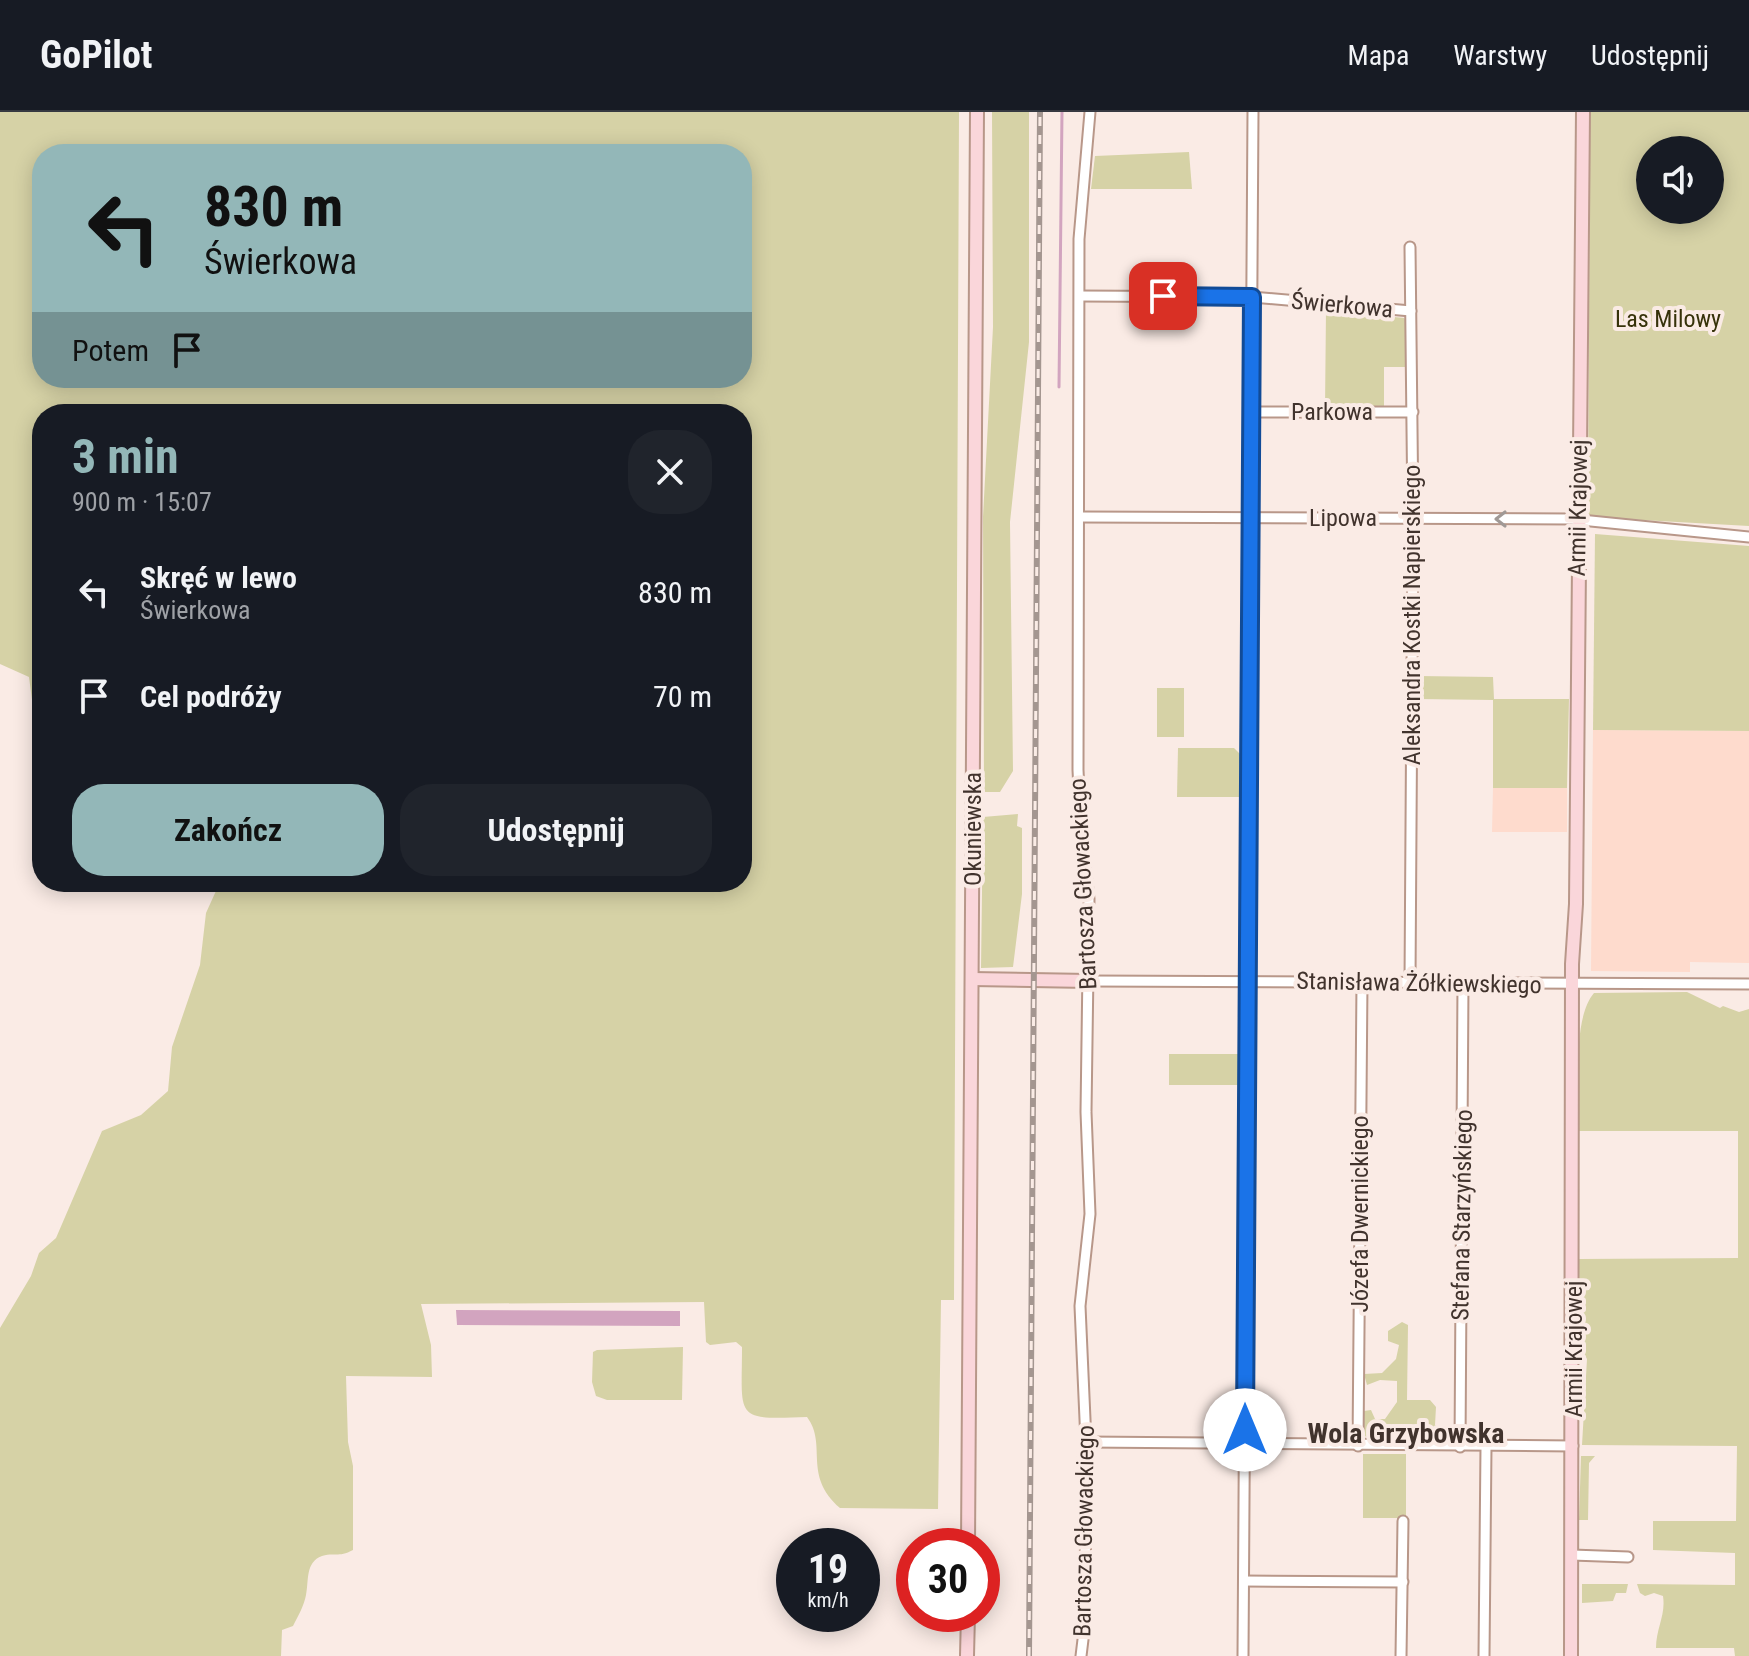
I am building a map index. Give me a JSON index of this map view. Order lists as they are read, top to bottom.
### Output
{
  "streets": {
    "street": [
      "Świerkowa",
      "Parkowa",
      "Armii Krajowej",
      "Lipowa",
      "Aleksandra Kostki Napierskiego",
      "Okuniewska",
      "Bartosza Głowackiego",
      "Stanisława Żółkiewskiego",
      "Józefa Dwernickiego",
      "Stefana Starzyńskiego"
    ]
  },
  "crossings": [
    ["Świerkowa", "Aleksandra Kostki Napierskiego"],
    ["Świerkowa", "Bartosza Głowackiego"],
    ["Parkowa", "Aleksandra Kostki Napierskiego"],
    ["Armii Krajowej", "Lipowa"],
    ["Armii Krajowej", "Stanisława Żółkiewskiego"],
    ["Lipowa", "Aleksandra Kostki Napierskiego"],
    ["Lipowa", "Bartosza Głowackiego"],
    ["Aleksandra Kostki Napierskiego", "Stanisława Żółkiewskiego"],
    ["Bartosza Głowackiego", "Stanisława Żółkiewskiego"],
    ["Stanisława Żółkiewskiego", "Józefa Dwernickiego"],
    ["Stanisława Żółkiewskiego", "Stefana Starzyńskiego"]
  ],
  "districts": ["Wola Grzybowska"],
  "parks": ["Las Milowy"],
  "page": {
    "header": "GoPilot",
    "nav": ["Mapa", "Warstwy", "Udostępnij"],
    "turn": ["830 m", "Świerkowa"],
    "then": "Potem",
    "heading": ["3 min", "900 m · 15:07"],
    "list": [
      {
        "name": "Skręć w lewo",
        "note": "Świerkowa",
        "value": "830 m"
      },
      {
        "name": "Cel podróży",
        "value": "70 m"
      }
    ],
    "buttons": ["Zakończ", "Udostępnij"],
    "speed": "19 km/h",
    "limit": "30"
  }
}
